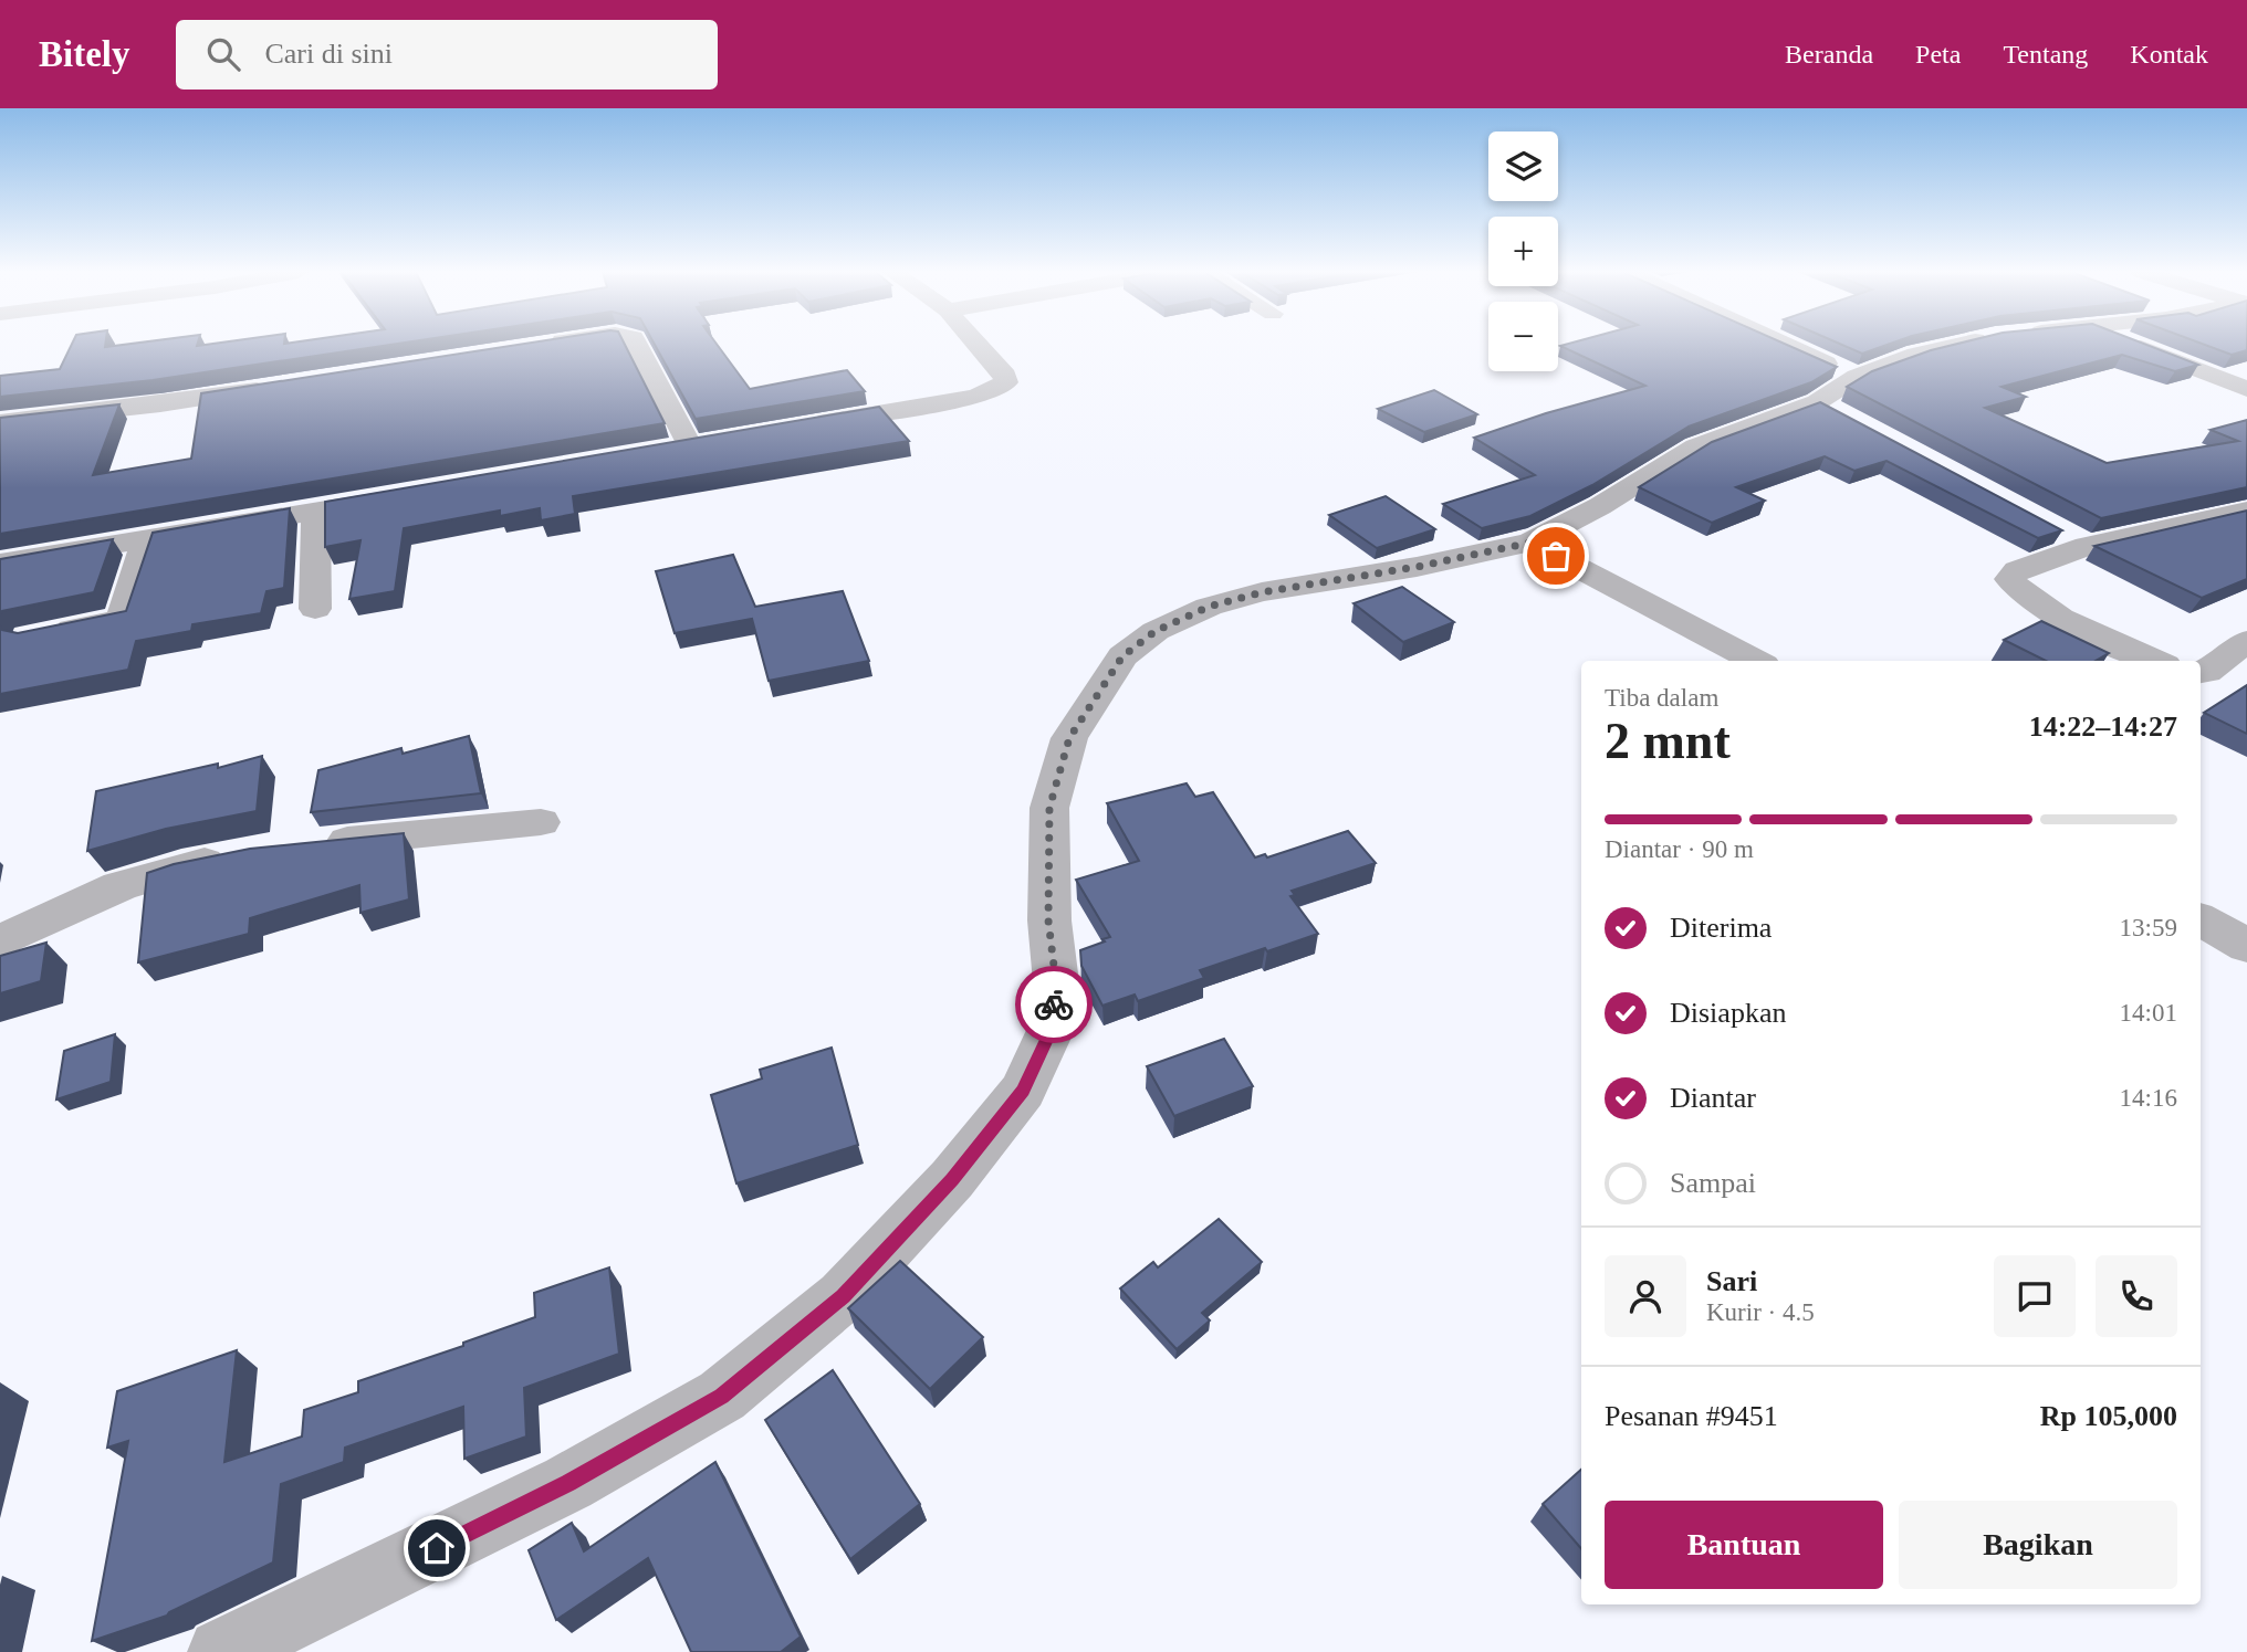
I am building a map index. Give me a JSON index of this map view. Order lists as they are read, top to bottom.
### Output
{
  "page": {
    "header": "Bitely",
    "search": "Cari di sini",
    "nav": [
      "Beranda",
      "Peta",
      "Tentang",
      "Kontak"
    ],
    "map_buttons": ["+", "−"],
    "heading": ["2 mnt", "Tiba dalam", "14:22–14:27"],
    "panel": [
      "Sari",
      "Kurir · 4.5",
      "Pesanan #9451",
      "Rp 105,000"
    ],
    "bar": "Diantar · 90 m",
    "list": [
      ["Diterima", "13:59"],
      ["Disiapkan", "14:01"],
      ["Diantar", "14:16"],
      "Sampai"
    ],
    "buttons": ["Bantuan", "Bagikan"]
  }
}
